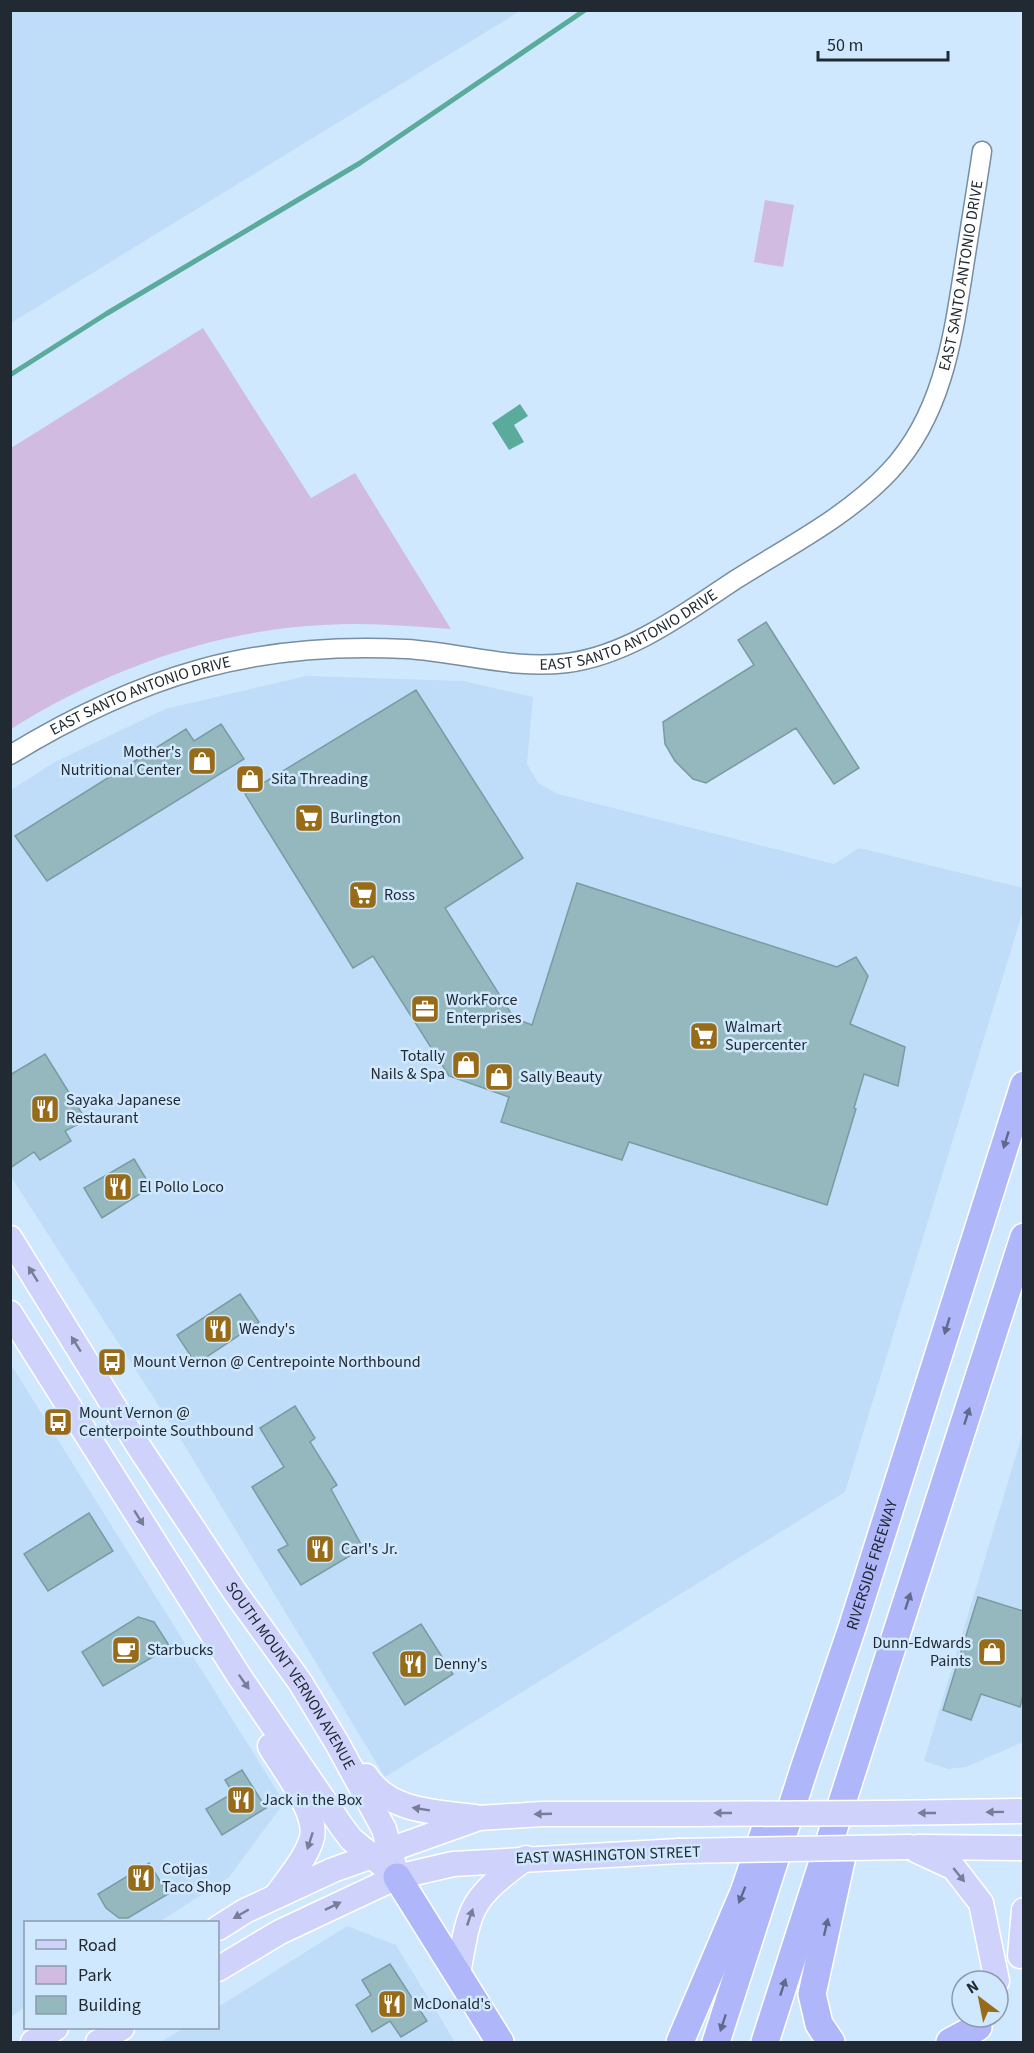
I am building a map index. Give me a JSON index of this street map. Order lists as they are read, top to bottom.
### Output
{
  "streets": {
    "highway": ["RIVERSIDE FREEWAY"],
    "main road": ["SOUTH MOUNT VERNON AVENUE", "EAST WASHINGTON STREET"],
    "street": ["EAST SANTO ANTONIO DRIVE"]
  },
  "crossings": [
    ["SOUTH MOUNT VERNON AVENUE", "EAST WASHINGTON STREET"]
  ],
  "places": {
    "shop": [
      "Mother's Nutritional Center",
      "Sita Threading",
      "Totally Nails & Spa",
      "Sally Beauty",
      "Dunn-Edwards Paints"
    ],
    "supermarket": ["Burlington", "Ross", "Walmart Supercenter"],
    "office": ["WorkForce Enterprises"],
    "restaurant": [
      "Sayaka Japanese Restaurant",
      "El Pollo Loco",
      "Wendy's",
      "Carl's Jr.",
      "Denny's",
      "Jack in the Box",
      "Cotijas Taco Shop",
      "McDonald's"
    ],
    "bus stop": ["Mount Vernon @ Centrepointe Northbound", "Mount Vernon @ Centerpointe Southbound"],
    "cafe": ["Starbucks"]
  },
  "legend": ["Road", "Park", "Building"],
  "scale_bar": "50 m",
  "north": "top left"
}
